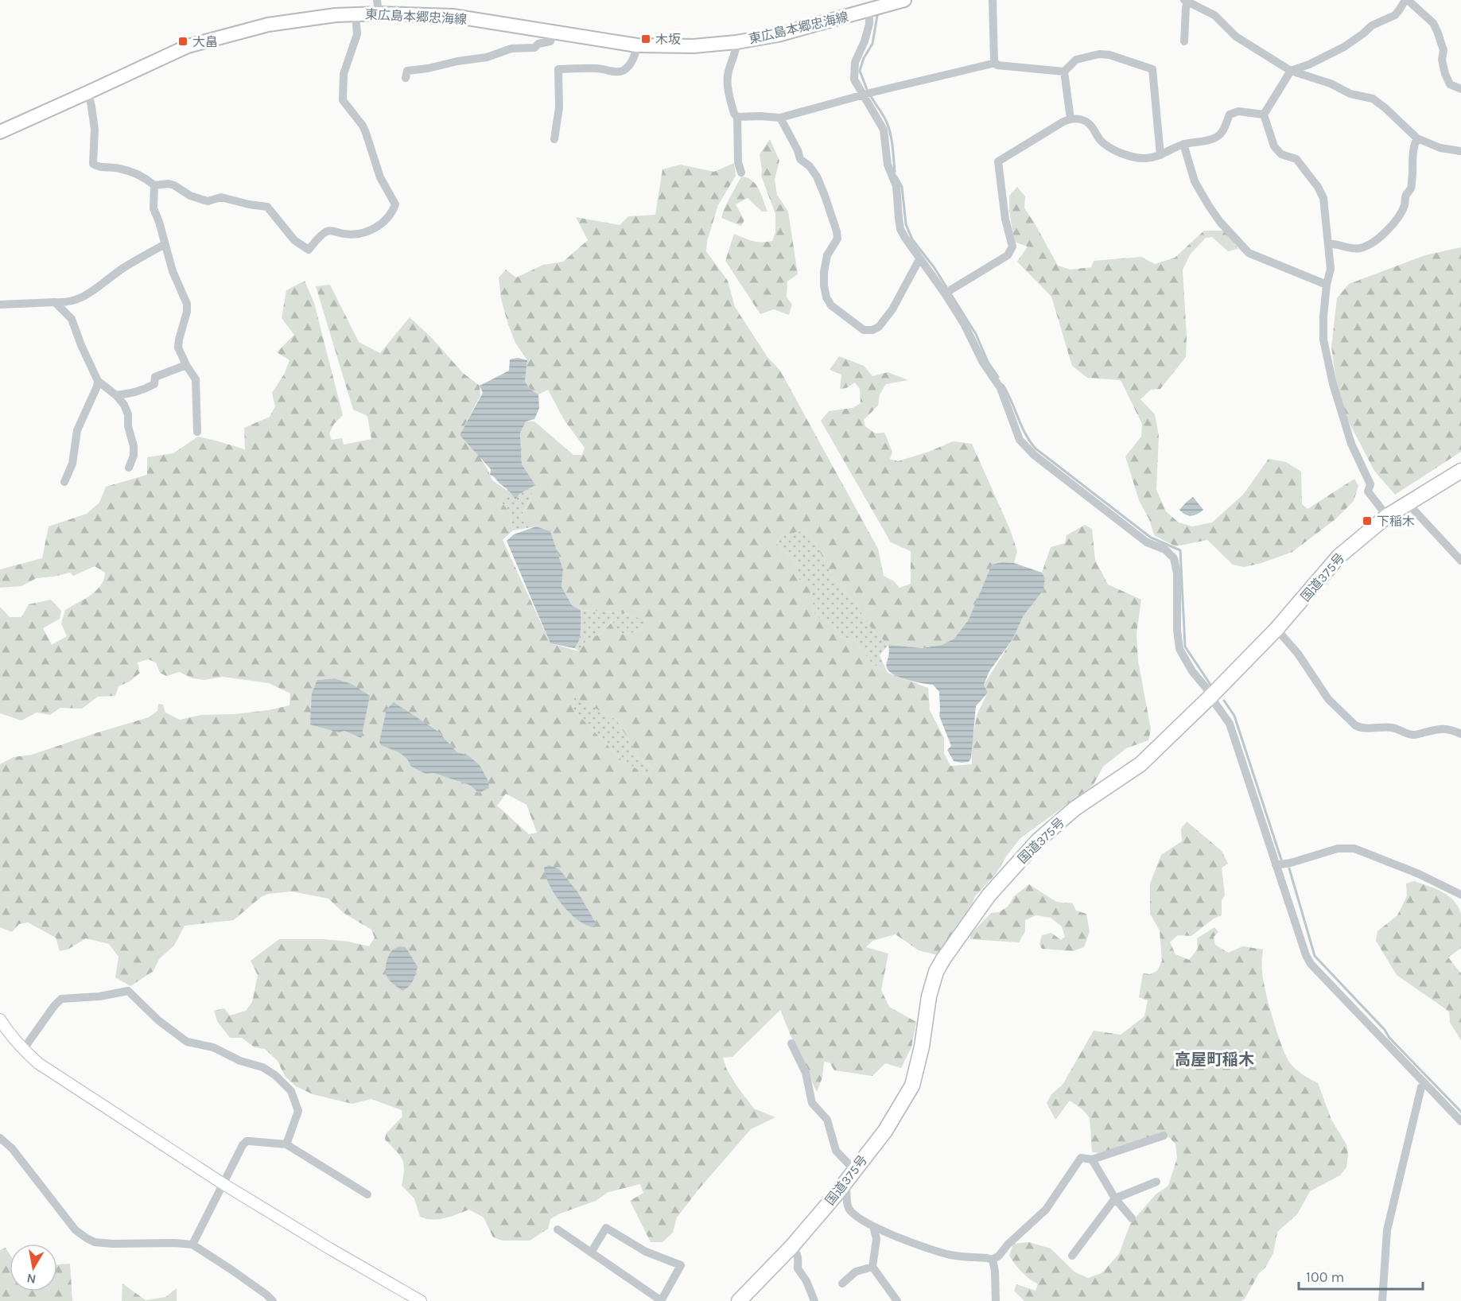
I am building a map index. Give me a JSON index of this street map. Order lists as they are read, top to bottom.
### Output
{
  "streets": {
    "highway": ["国道375号"],
    "main road": ["東広島本郷忠海線"]
  },
  "districts": ["高屋町稲木"],
  "places": {
    "transit": ["木坂", "大畠", "下稲木"]
  },
  "scale_bar": "100 m",
  "north": "bottom"
}
